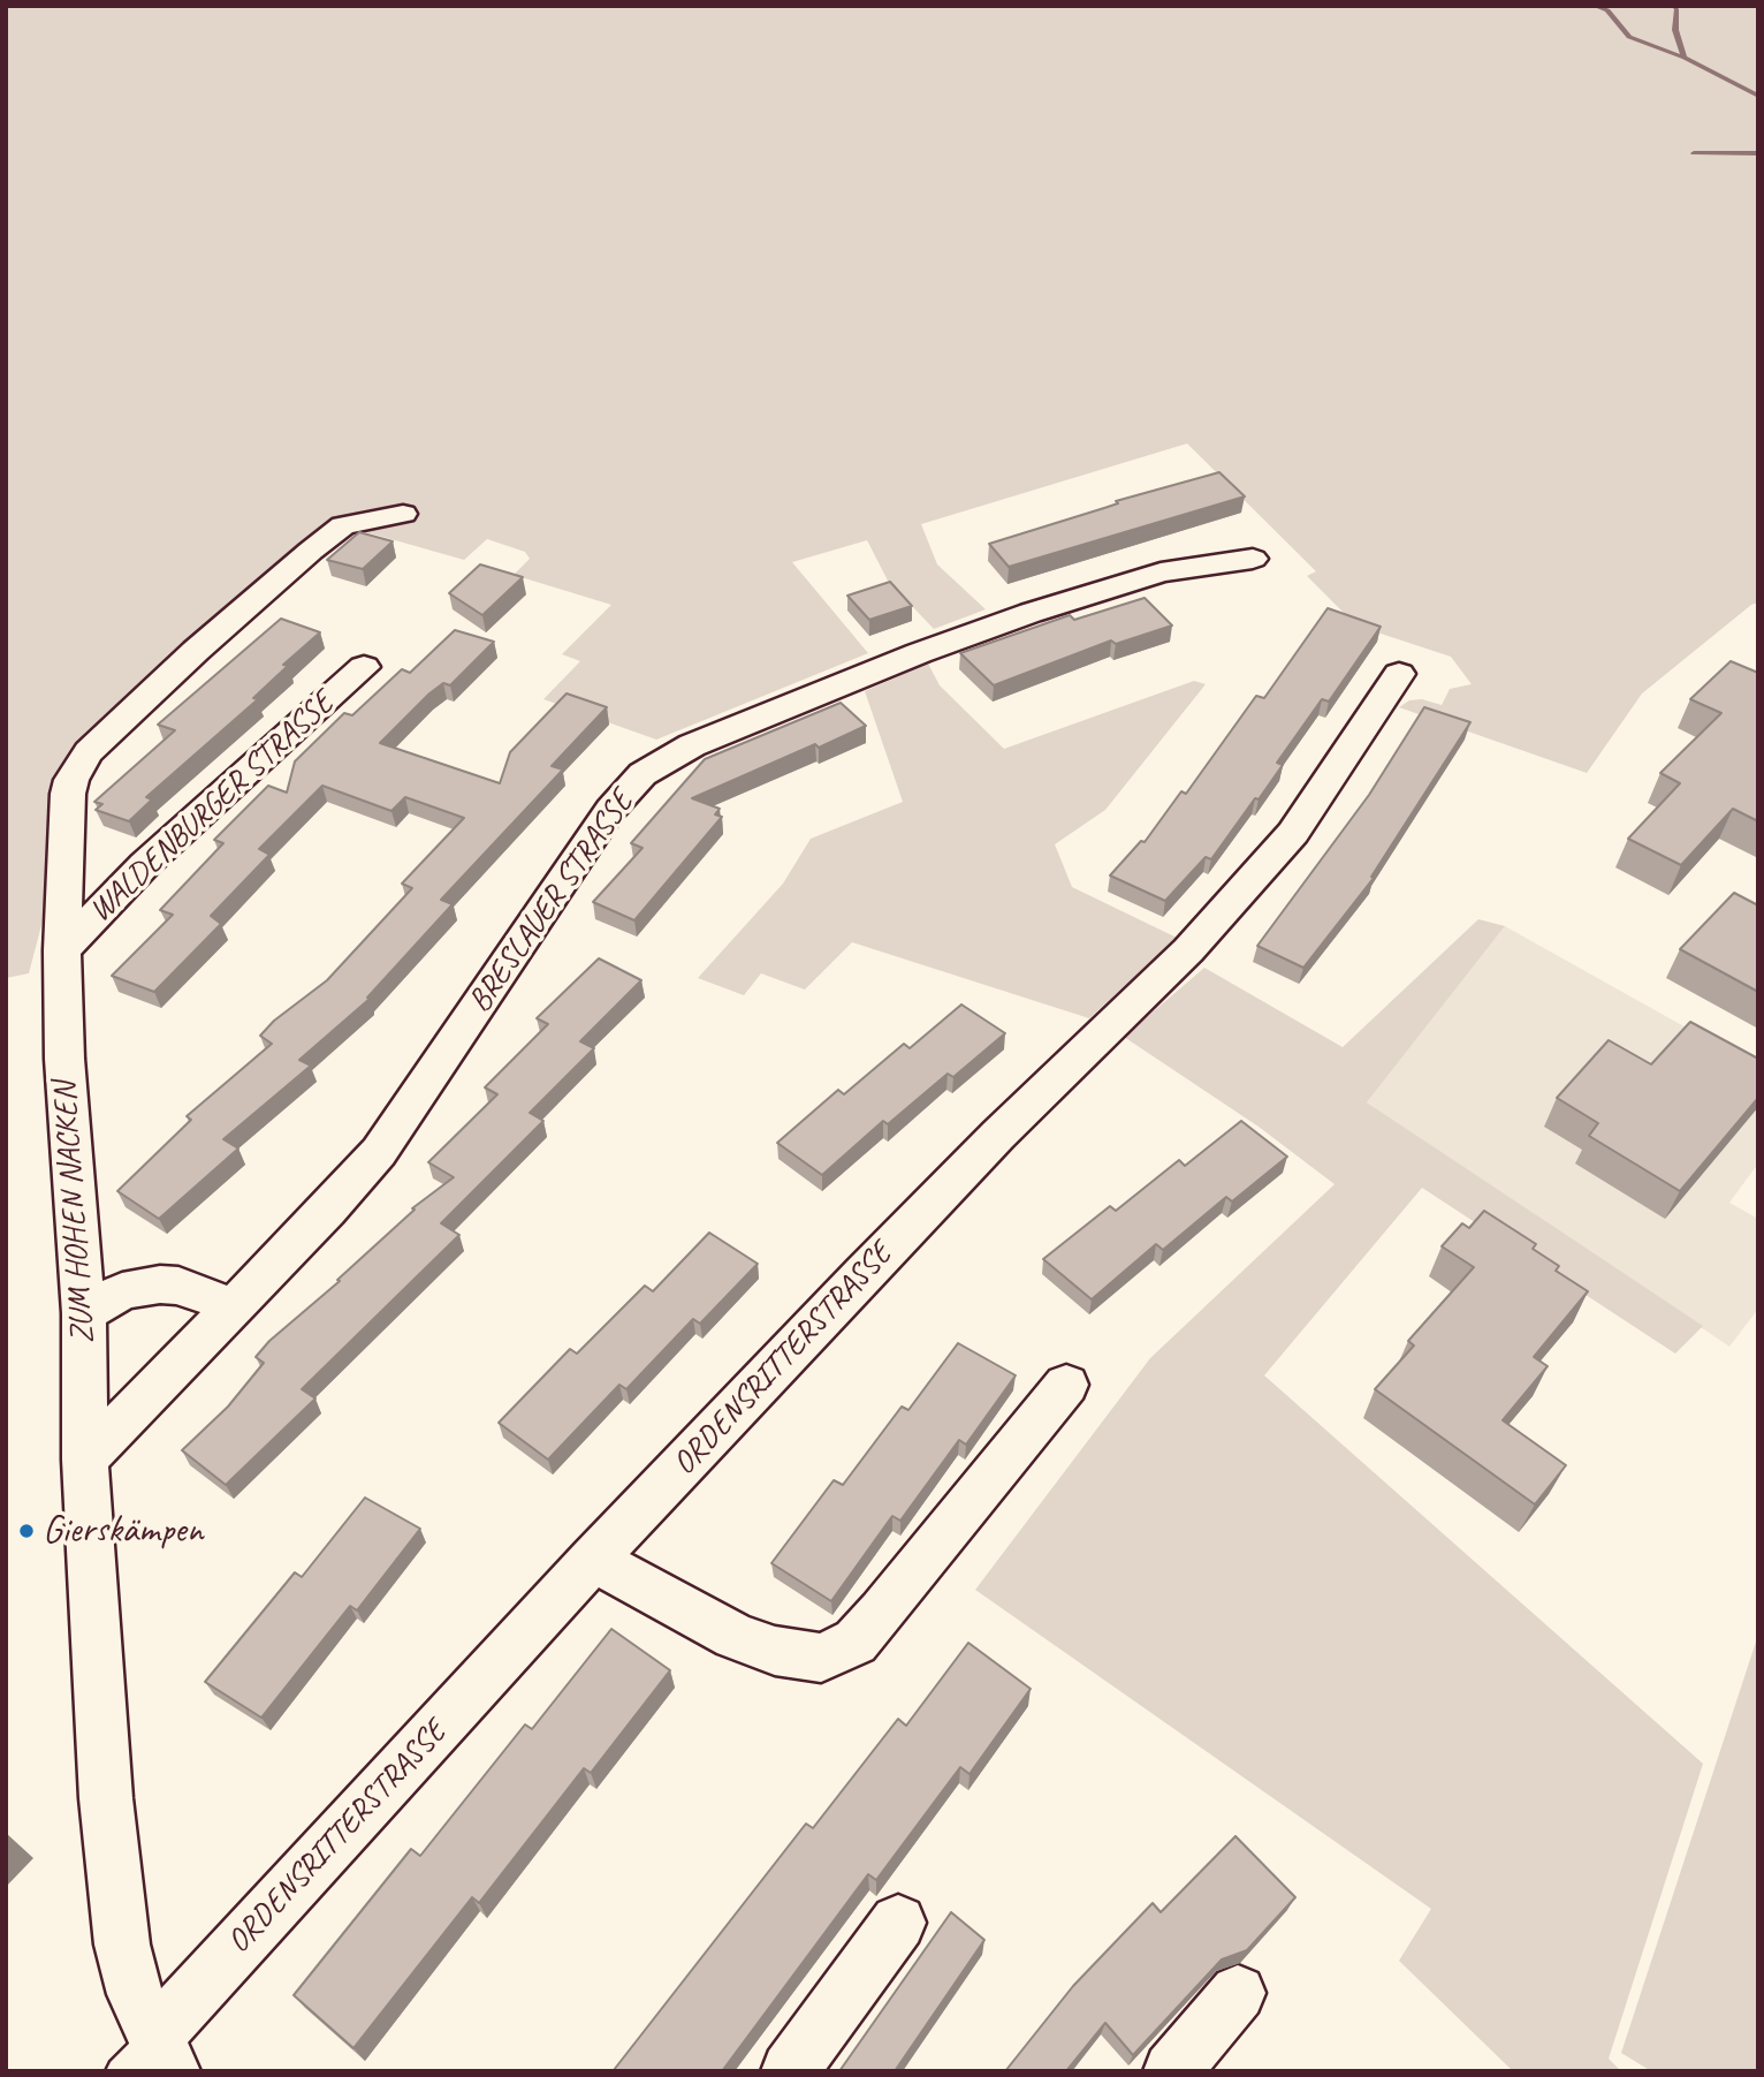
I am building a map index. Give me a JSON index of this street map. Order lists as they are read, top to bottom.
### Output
{
  "streets": {
    "street": [
      "WALDENBURGER STRASSE",
      "BRESLAUER STRASSE",
      "ZUM HOHEN NACKEN",
      "ORDENSRITTERSTRASSE"
    ]
  },
  "crossings": [
    ["WALDENBURGER STRASSE", "ZUM HOHEN NACKEN"],
    ["BRESLAUER STRASSE", "ZUM HOHEN NACKEN"],
    ["ZUM HOHEN NACKEN", "ORDENSRITTERSTRASSE"]
  ],
  "places": ["Gierskämpen"]
}
